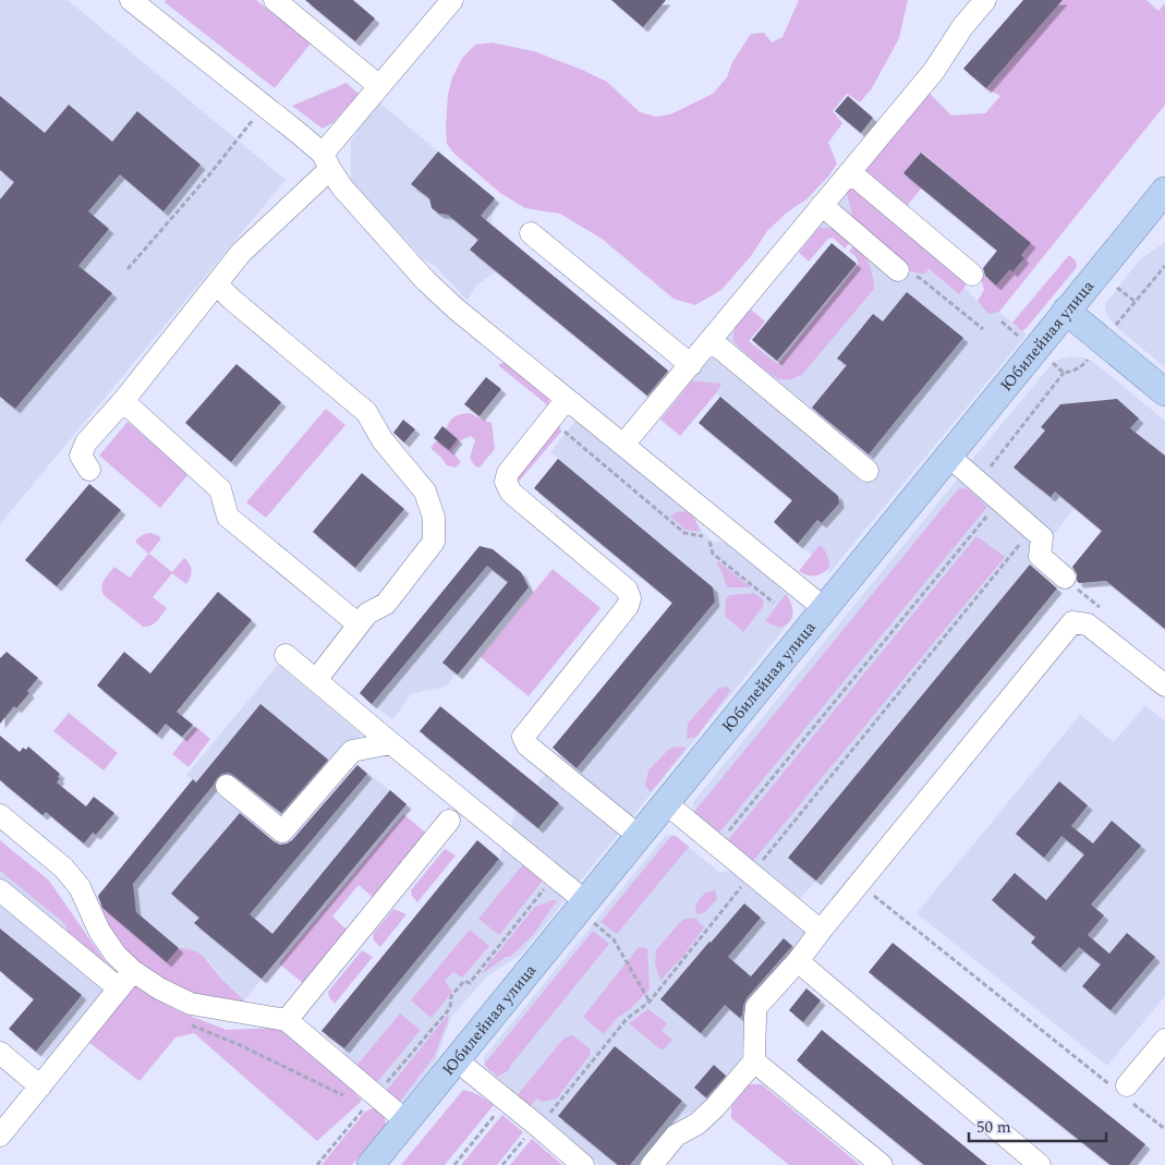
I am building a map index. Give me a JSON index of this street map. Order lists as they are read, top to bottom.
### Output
{
  "streets": {
    "main road": ["Юбилейная улица"]
  },
  "scale_bar": "50 m"
}
